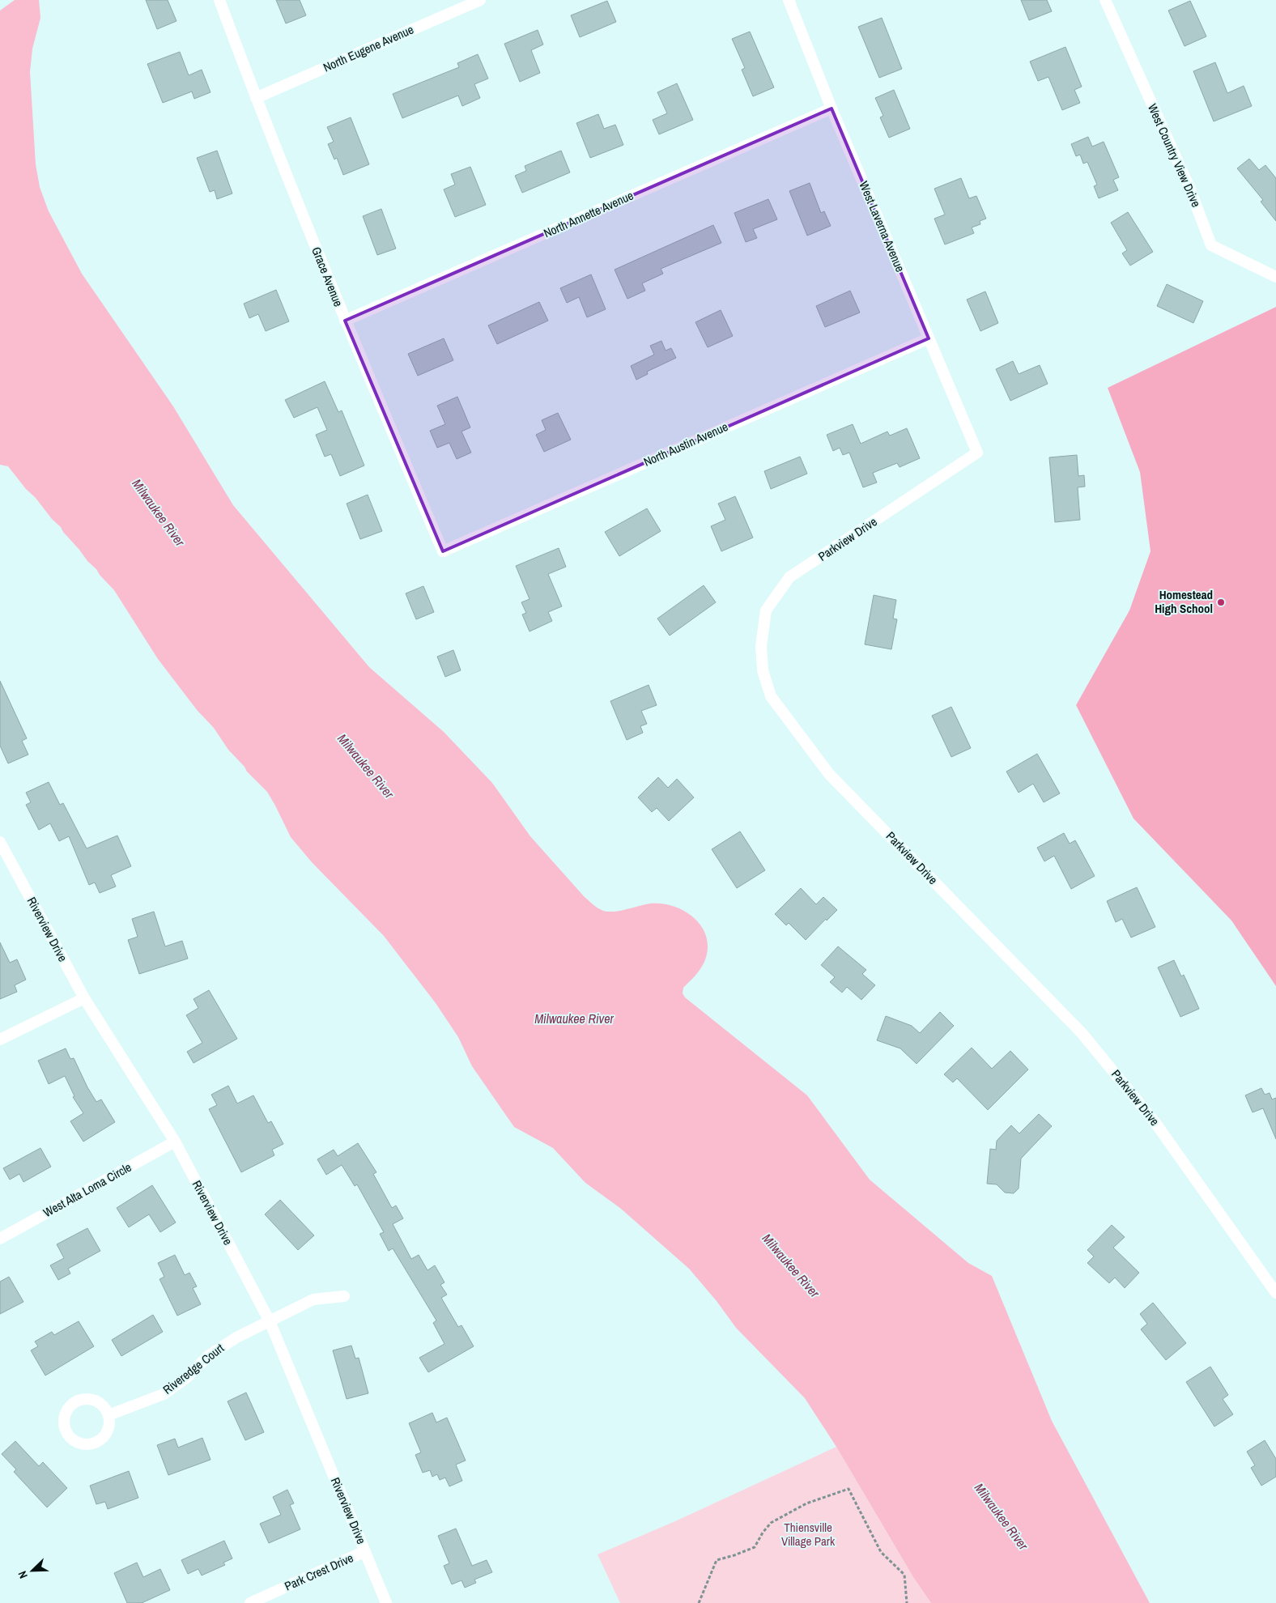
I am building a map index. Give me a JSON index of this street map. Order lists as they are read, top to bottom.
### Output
{
  "streets": {
    "street": [
      "North Eugene Avenue",
      "West Country View Drive",
      "North Annette Avenue",
      "West Laverna Avenue",
      "Grace Avenue",
      "North Austin Avenue",
      "Parkview Drive",
      "Riverview Drive",
      "West Alta Loma Circle",
      "Riveredge Court",
      "Park Crest Drive"
    ]
  },
  "crossings": [
    ["North Eugene Avenue", "Grace Avenue"],
    ["North Annette Avenue", "West Laverna Avenue"],
    ["North Annette Avenue", "Grace Avenue"],
    ["West Laverna Avenue", "North Austin Avenue"],
    ["West Laverna Avenue", "Parkview Drive"],
    ["Grace Avenue", "North Austin Avenue"],
    ["Riverview Drive", "West Alta Loma Circle"],
    ["Riverview Drive", "Riveredge Court"],
    ["Riverview Drive", "Park Crest Drive"]
  ],
  "water": ["Milwaukee River"],
  "parks": ["Thiensville Village Park"],
  "places": ["Homestead High School"],
  "north": "bottom left"
}
